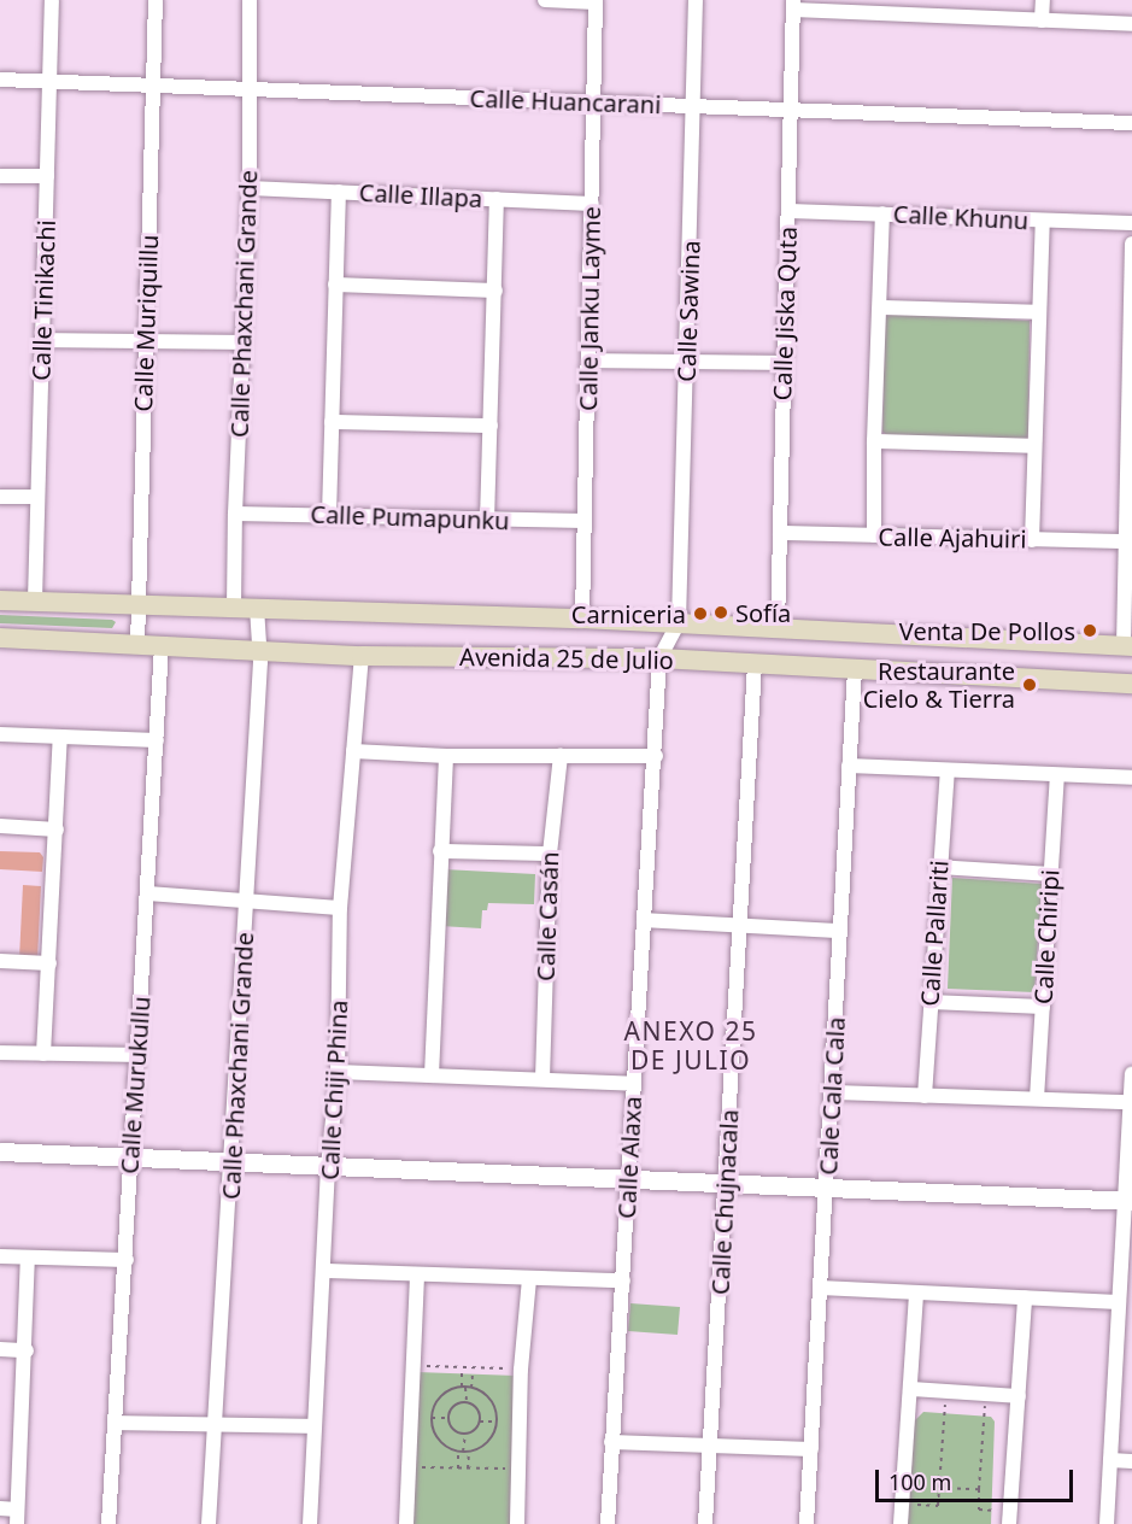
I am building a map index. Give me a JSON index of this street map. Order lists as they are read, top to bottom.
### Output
{
  "streets": {
    "main road": ["Avenida 25 de Julio"],
    "street": [
      "Calle Huancarani",
      "Calle Illapa",
      "Calle Khunu",
      "Calle Tinikachi",
      "Calle Phaxchani Grande",
      "Calle Janku Layme",
      "Calle Sawina",
      "Calle Jiska Quta",
      "Calle Muriquillu",
      "Calle Pumapunku",
      "Calle Ajahuiri",
      "Calle Casán",
      "Calle Pallariti",
      "Calle Chiripi",
      "Calle Murukullu",
      "Calle Chiji Phina",
      "Cale Cala Cala",
      "Calle Alaxa",
      "Calle Chujnacala"
    ]
  },
  "crossings": [
    ["Calle Huancarani", "Calle Tinikachi"],
    ["Calle Huancarani", "Calle Phaxchani Grande"],
    ["Calle Huancarani", "Calle Janku Layme"],
    ["Calle Huancarani", "Calle Sawina"],
    ["Calle Huancarani", "Calle Jiska Quta"],
    ["Calle Huancarani", "Calle Muriquillu"],
    ["Calle Illapa", "Calle Phaxchani Grande"],
    ["Calle Illapa", "Calle Janku Layme"],
    ["Calle Khunu", "Calle Jiska Quta"],
    ["Calle Tinikachi", "Avenida 25 de Julio"],
    ["Calle Phaxchani Grande", "Calle Pumapunku"],
    ["Calle Phaxchani Grande", "Avenida 25 de Julio"],
    ["Calle Janku Layme", "Calle Pumapunku"],
    ["Calle Janku Layme", "Avenida 25 de Julio"],
    ["Calle Sawina", "Avenida 25 de Julio"],
    ["Calle Sawina", "Calle Alaxa"],
    ["Calle Jiska Quta", "Calle Ajahuiri"],
    ["Calle Jiska Quta", "Avenida 25 de Julio"],
    ["Calle Muriquillu", "Avenida 25 de Julio"],
    ["Avenida 25 de Julio", "Calle Murukullu"],
    ["Avenida 25 de Julio", "Calle Chiji Phina"],
    ["Avenida 25 de Julio", "Cale Cala Cala"],
    ["Avenida 25 de Julio", "Calle Alaxa"],
    ["Avenida 25 de Julio", "Calle Chujnacala"]
  ],
  "districts": ["ANEXO 25 DE JULIO"],
  "places": [
    "Sofía",
    "Carniceria",
    "Venta De Pollos",
    "Restaurante Cielo & Tierra"
  ],
  "scale_bar": "100 m"
}
